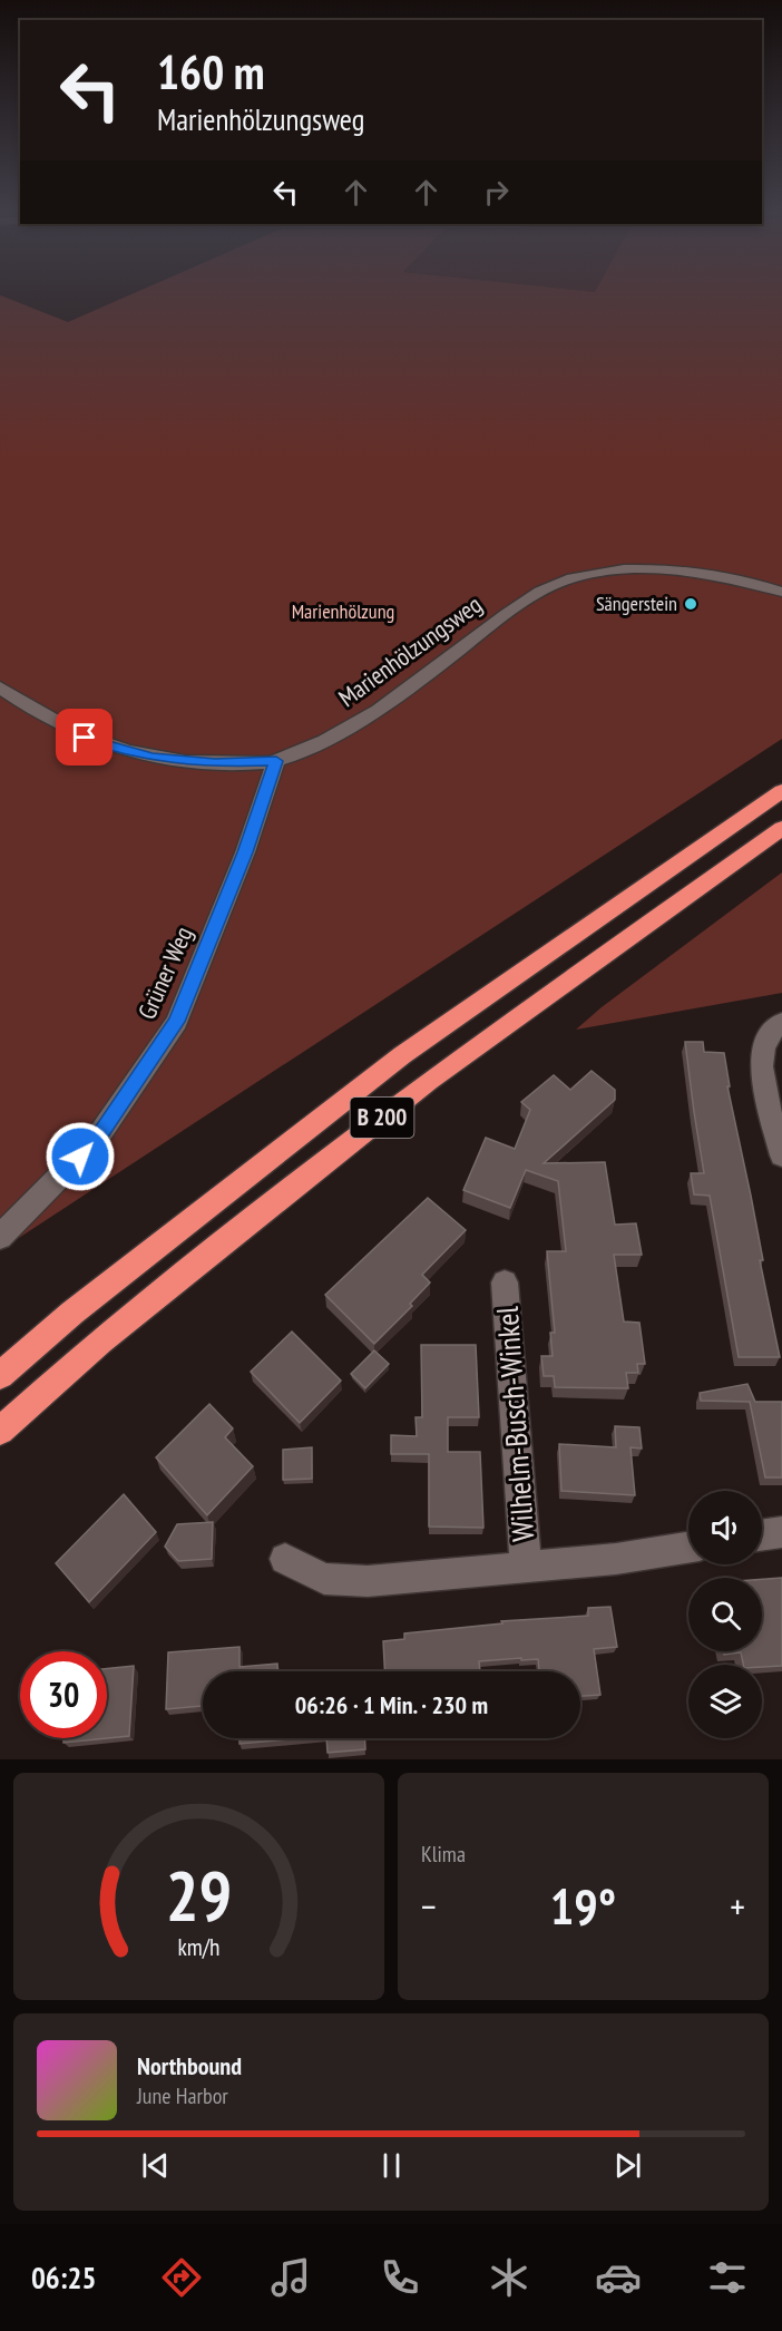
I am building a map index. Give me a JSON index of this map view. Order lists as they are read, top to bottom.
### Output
{
  "streets": {
    "highway": ["B 200"],
    "street": ["Marienhölzungsweg", "Grüner Weg", "Wilhelm-Busch-Winkel"]
  },
  "crossings": [
    ["Marienhölzungsweg", "Grüner Weg"]
  ],
  "parks": ["Marienhölzung"],
  "places": ["Sängerstein"],
  "page": {
    "turn": ["160 m", "Marienhölzungsweg"],
    "limit": "30",
    "trip": "06:26 · 1 Min. · 230 m",
    "tile": "Klima",
    "heat": ["−", "19°", "+"],
    "song": ["Northbound", "June Harbor"],
    "tabs": "06:25",
    "gauge": ["29", "km/h"]
  }
}
